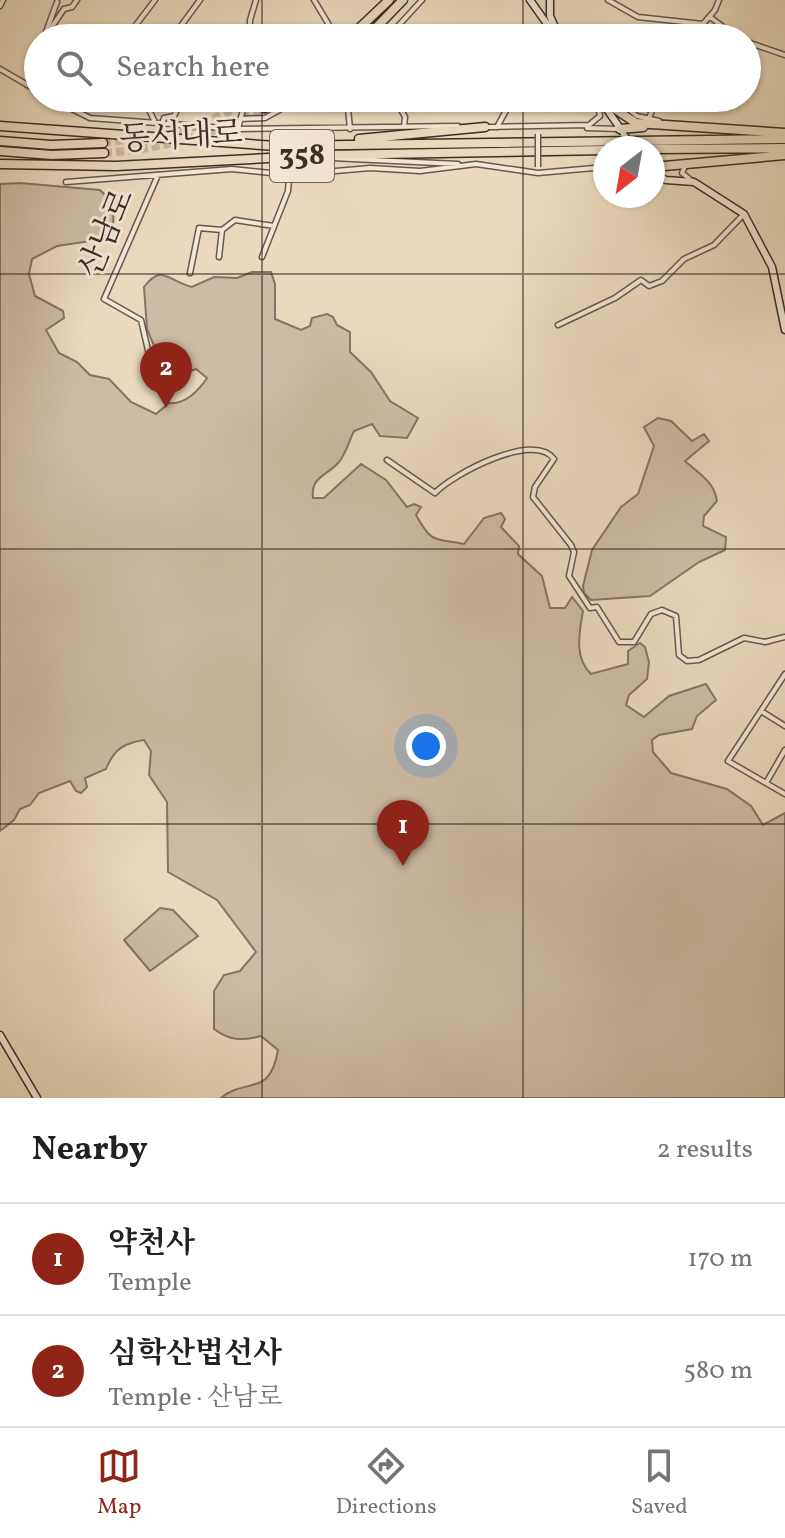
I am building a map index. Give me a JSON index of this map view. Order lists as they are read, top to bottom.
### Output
{
  "streets": {
    "highway": ["동서대로", "358"],
    "street": ["산남로"]
  },
  "north": "bottom left",
  "page": {
    "search": "Search here",
    "pins": ["2", "1"],
    "heading": ["Nearby", "2 results"],
    "list": [
      {
        "mark": "1",
        "name": "약천사",
        "note": "Temple",
        "value": "170 m"
      },
      {
        "mark": "2",
        "name": "심학산법선사",
        "note": "Temple · 산남로",
        "value": "580 m"
      }
    ],
    "nav": ["Map", "Directions", "Saved"]
  }
}
